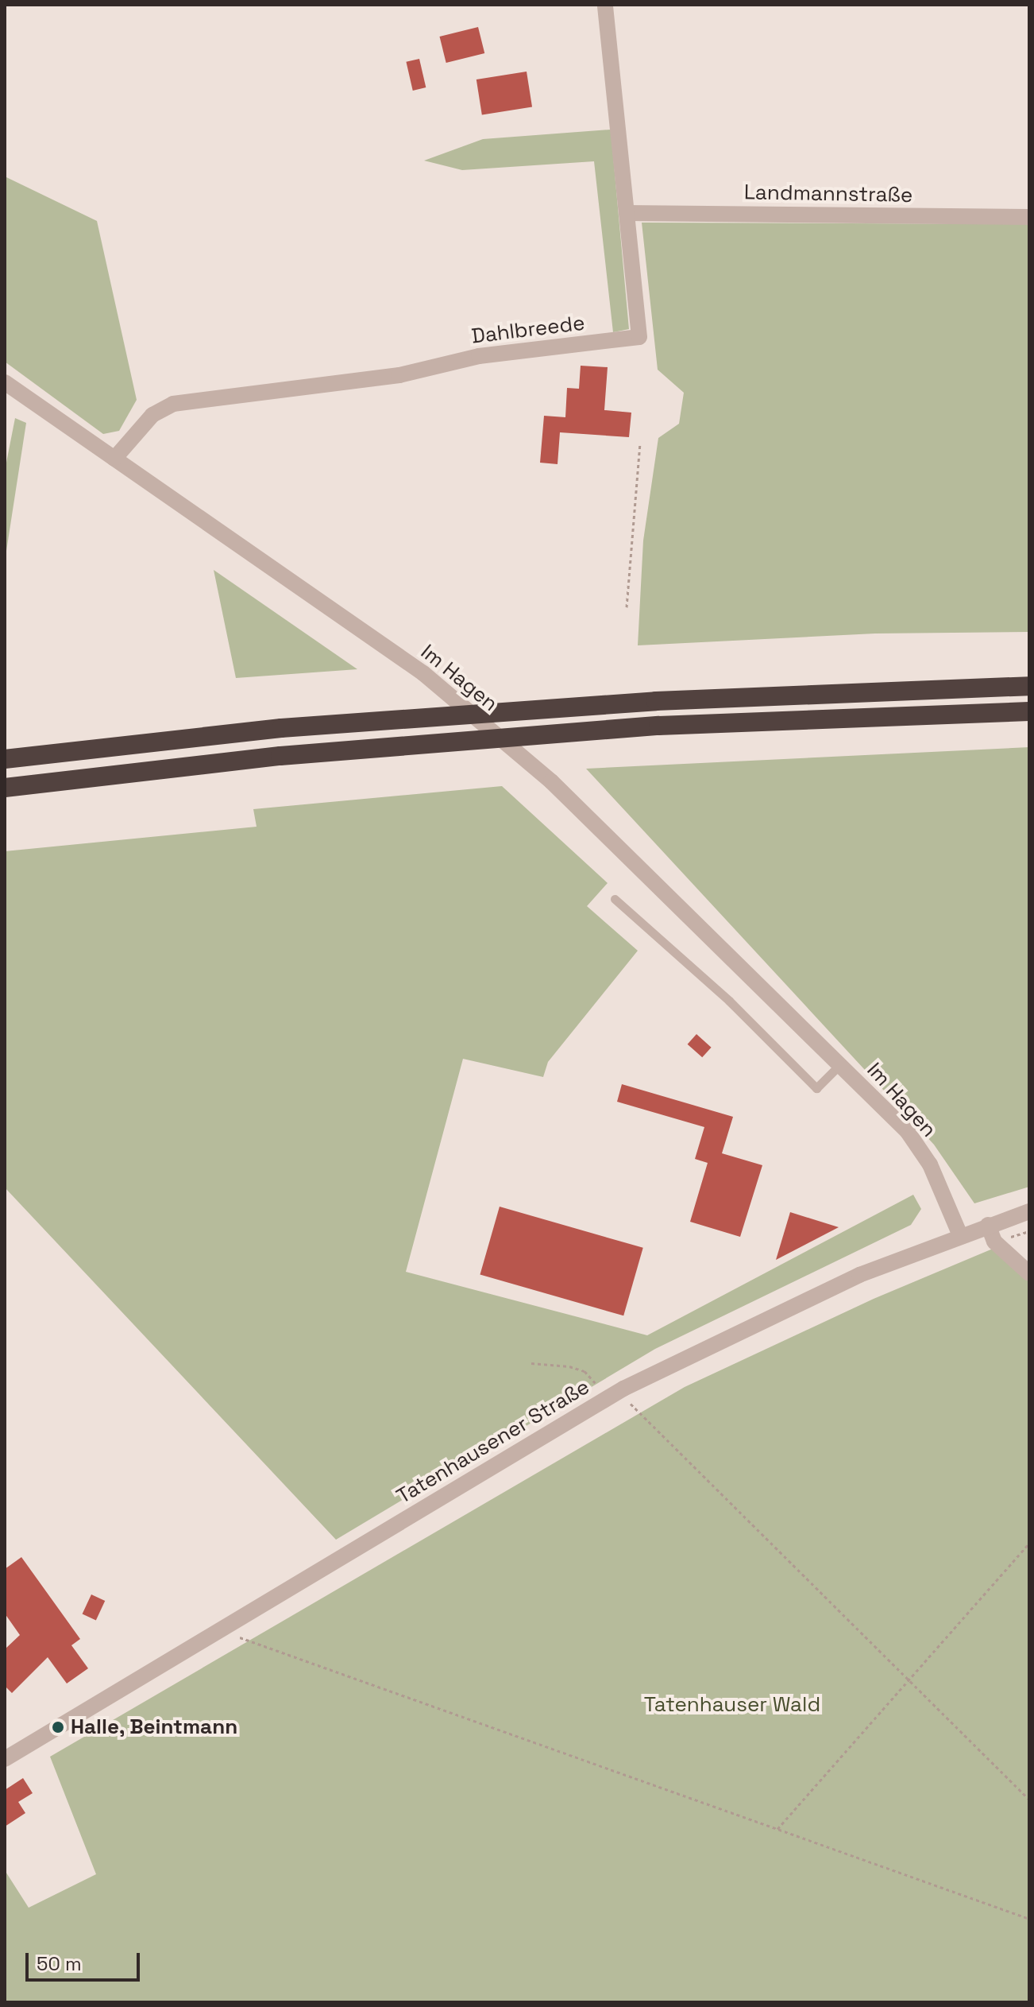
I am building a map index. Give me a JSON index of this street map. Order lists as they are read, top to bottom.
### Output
{
  "streets": {
    "street": [
      "Landmannstraße",
      "Dahlbreede",
      "Im Hagen",
      "Tatenhausener Straße"
    ]
  },
  "crossings": [
    ["Landmannstraße", "Dahlbreede"],
    ["Dahlbreede", "Im Hagen"],
    ["Im Hagen", "Tatenhausener Straße"]
  ],
  "parks": ["Tatenhauser Wald"],
  "places": ["Halle, Beintmann"],
  "scale_bar": "50 m"
}
